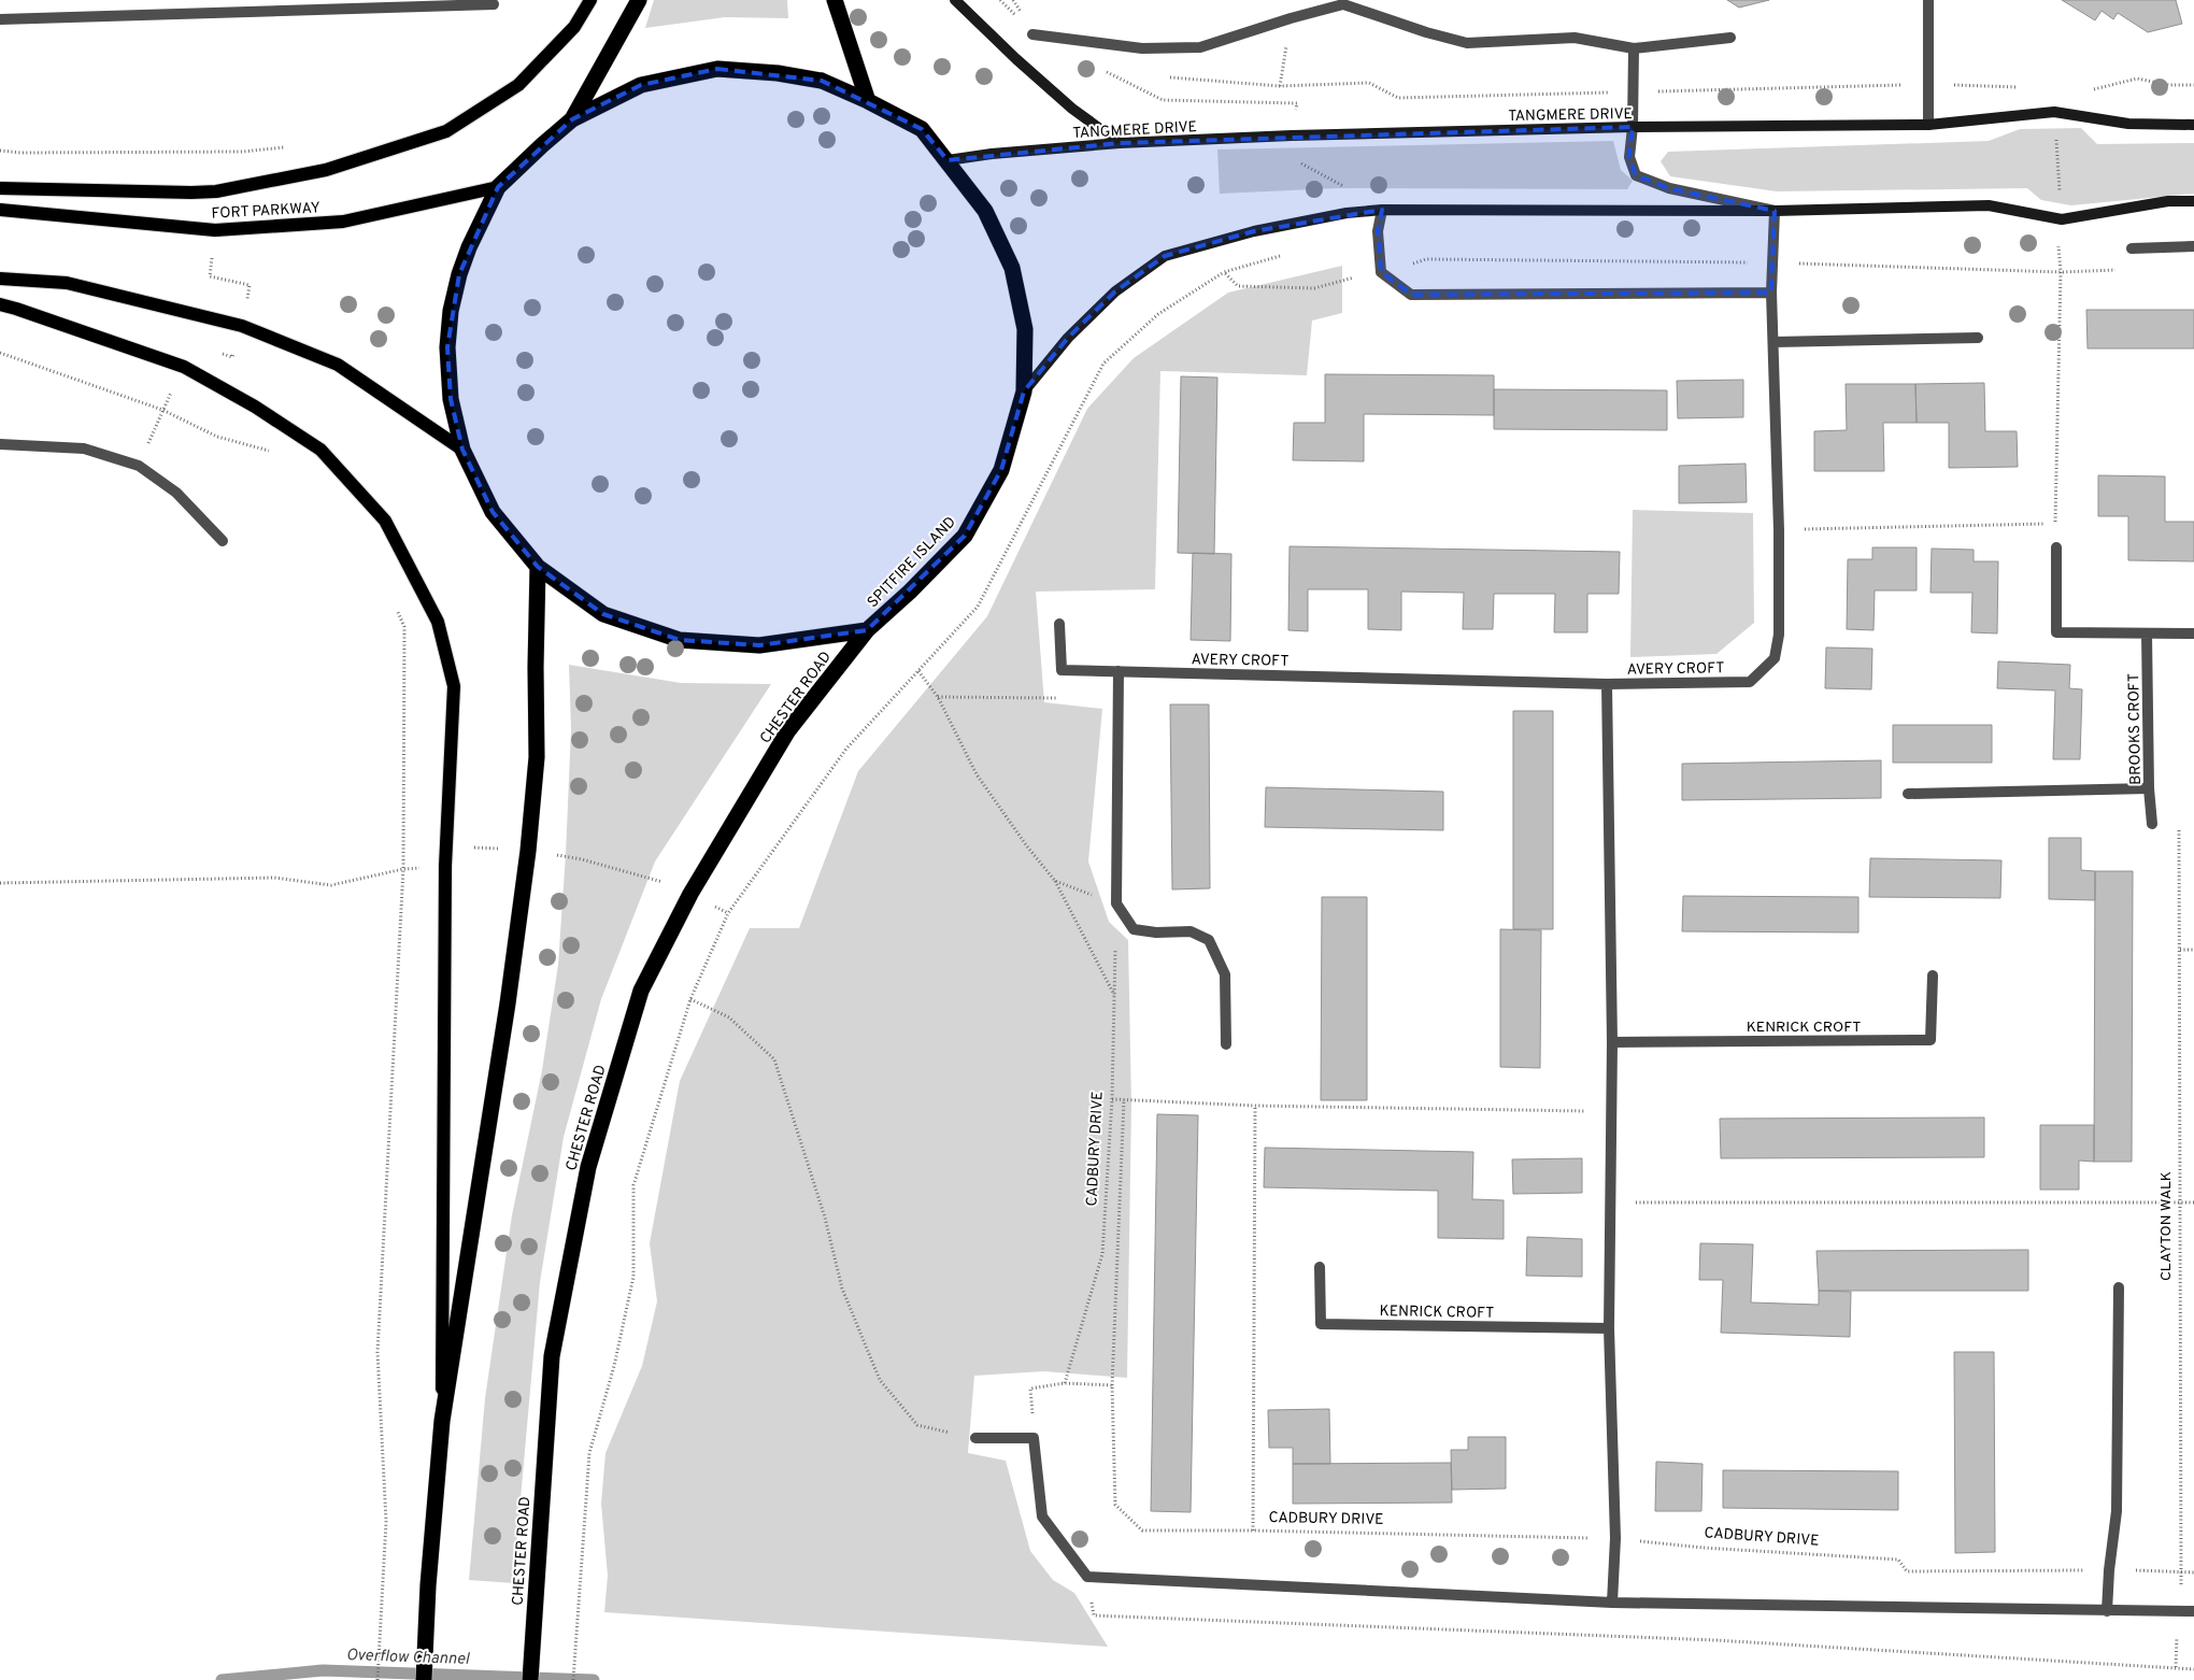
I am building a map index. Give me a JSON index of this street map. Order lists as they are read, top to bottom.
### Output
{
  "streets": {
    "highway": ["SPITFIRE ISLAND", "CHESTER ROAD"],
    "main road": ["FORT PARKWAY"],
    "street": [
      "TANGMERE DRIVE",
      "AVERY CROFT",
      "BROOKS CROFT",
      "KENRICK CROFT"
    ],
    "path": ["CADBURY DRIVE", "CLAYTON WALK"]
  },
  "crossings": [
    ["TANGMERE DRIVE", "SPITFIRE ISLAND"],
    ["FORT PARKWAY", "SPITFIRE ISLAND"],
    ["SPITFIRE ISLAND", "CHESTER ROAD"],
    ["BROOKS CROFT", "CLAYTON WALK"],
    ["CADBURY DRIVE", "CLAYTON WALK"]
  ],
  "water": ["Overflow Channel"]
}
